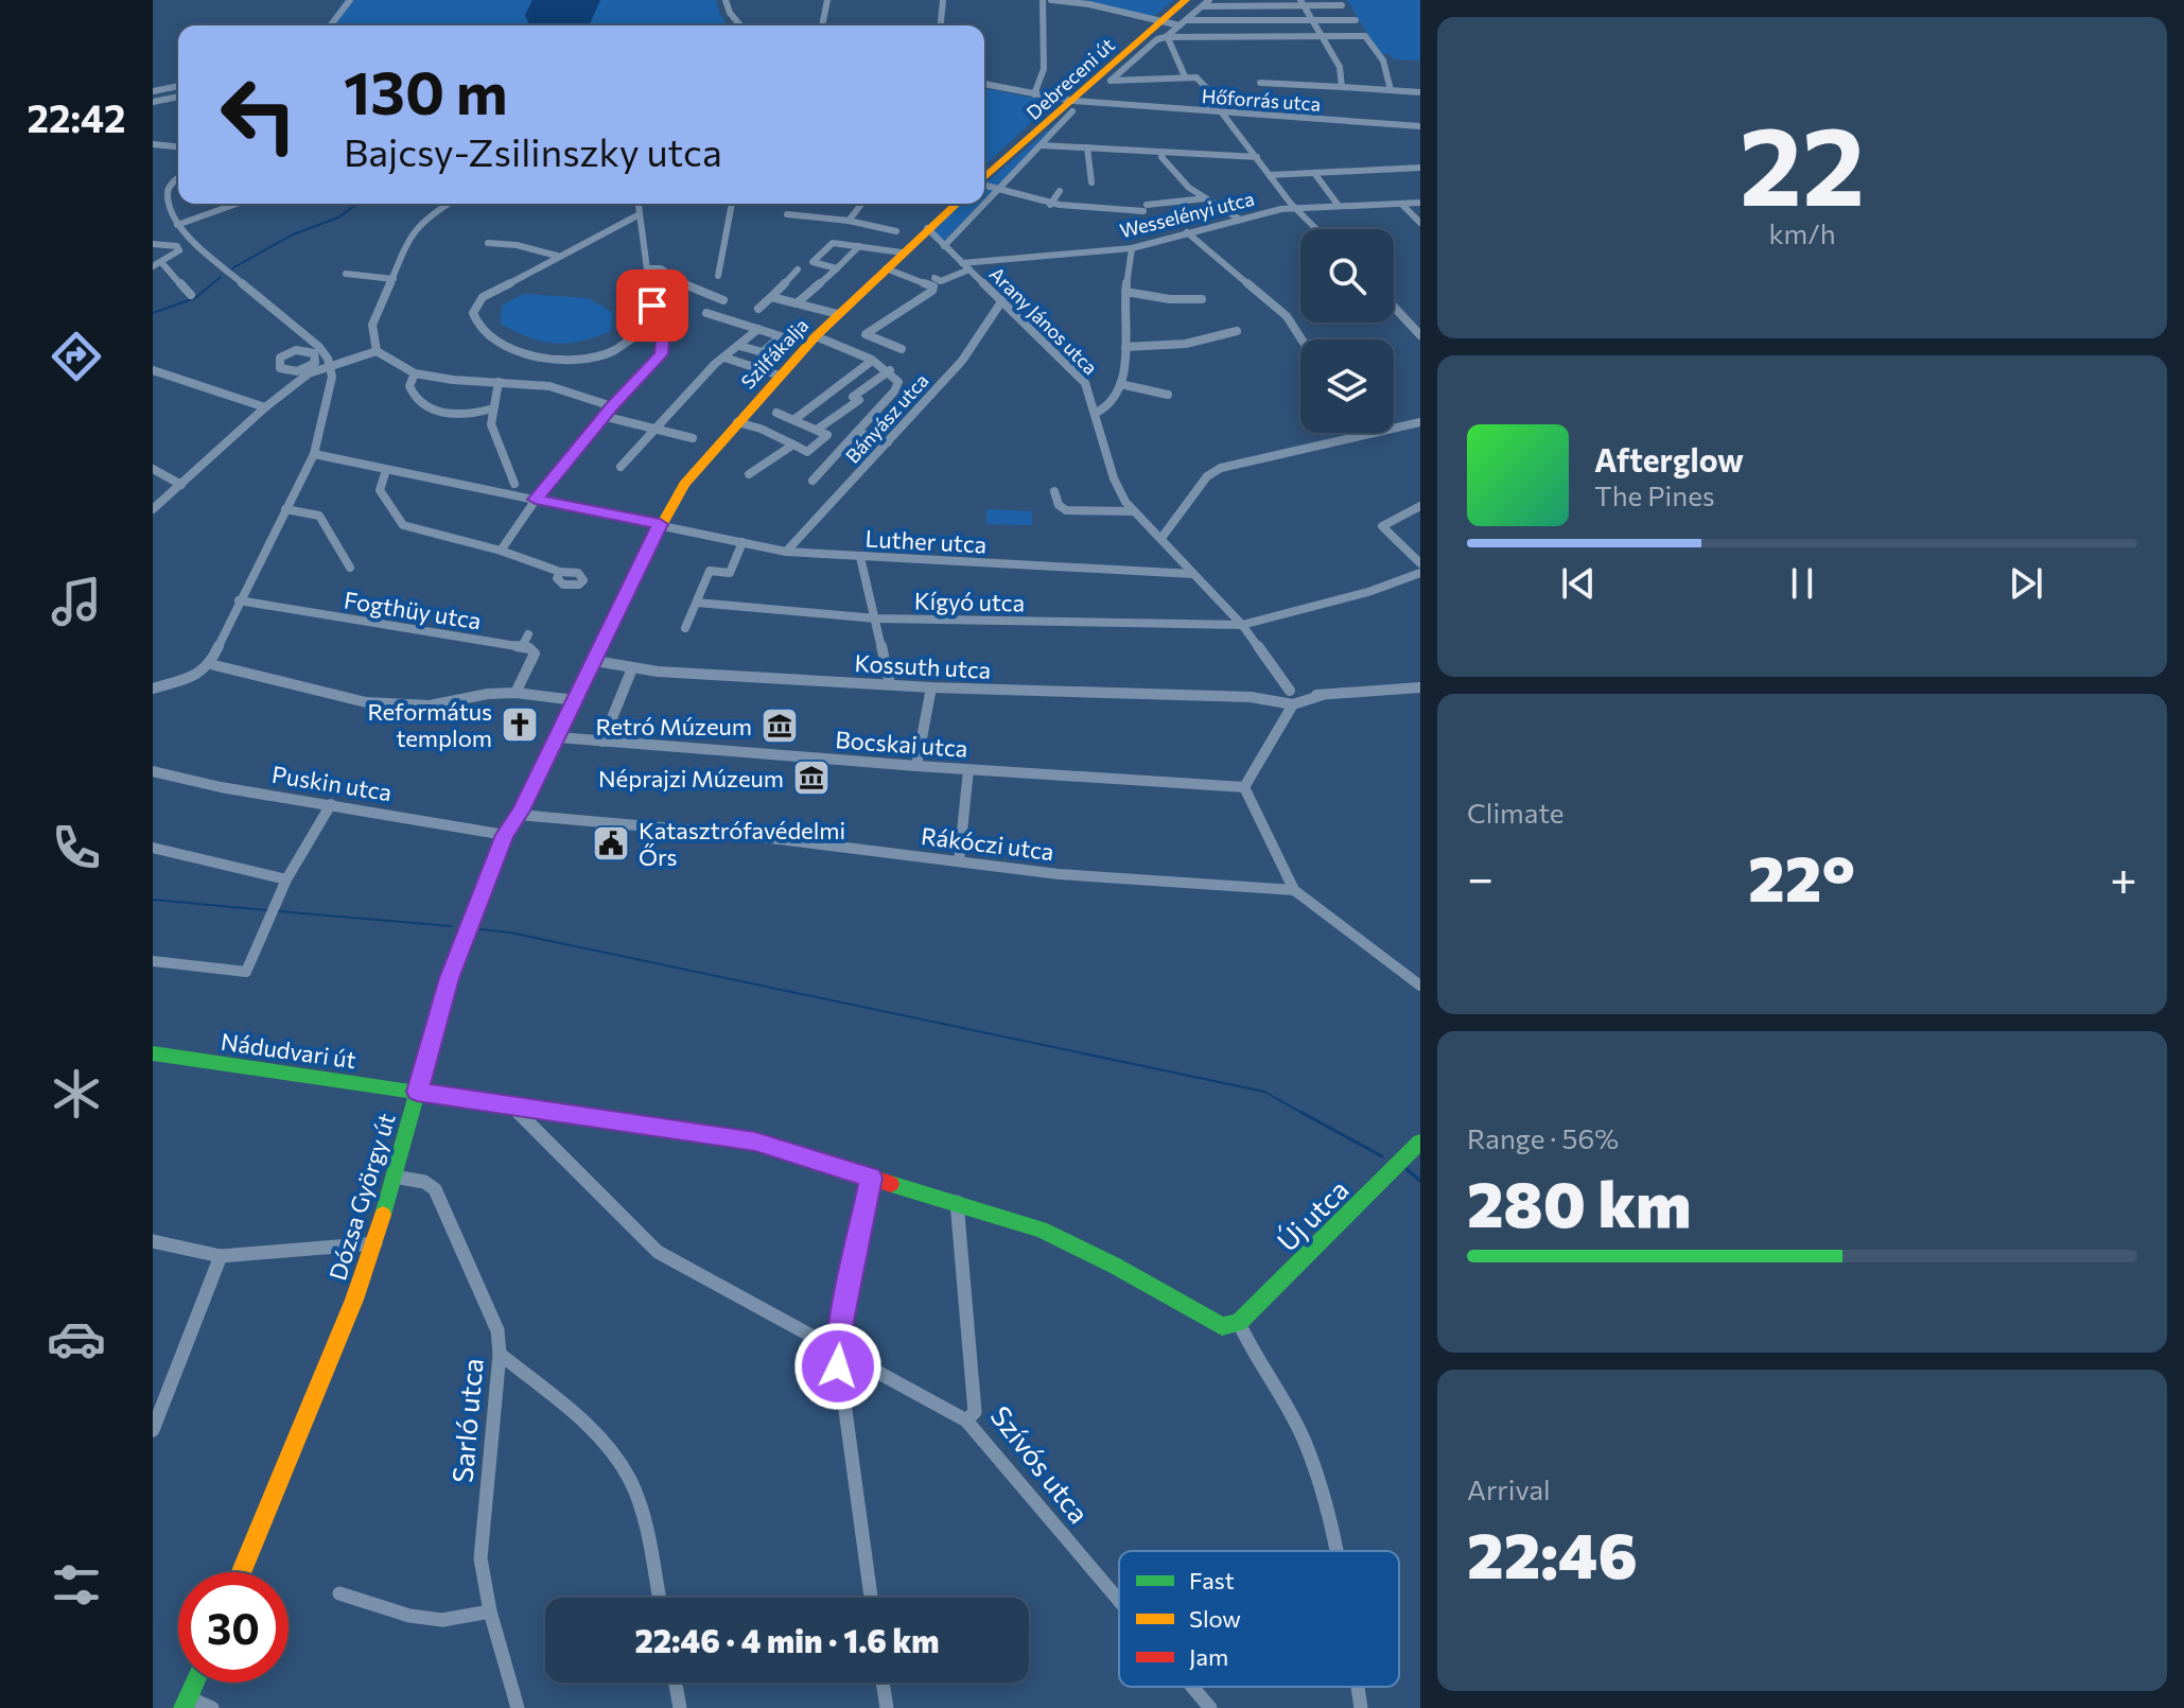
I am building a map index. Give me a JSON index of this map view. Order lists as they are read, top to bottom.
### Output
{
  "streets": {
    "street": [
      "Debreceni út",
      "Hőforrás utca",
      "Wesselényi utca",
      "Arany János utca",
      "Szilfákalja",
      "Bányász utca",
      "Luther utca",
      "Kígyó utca",
      "Fogthüy utca",
      "Kossuth utca",
      "Bocskai utca",
      "Puskin utca",
      "Rákóczi utca",
      "Nádudvari út",
      "Dózsa György út",
      "Új utca",
      "Sarló utca",
      "Szívós utca"
    ]
  },
  "crossings": [
    ["Debreceni út", "Hőforrás utca"],
    ["Wesselényi utca", "Arany János utca"],
    ["Arany János utca", "Szilfákalja"],
    ["Arany János utca", "Bányász utca"],
    ["Arany János utca", "Luther utca"],
    ["Arany János utca", "Kígyó utca"],
    ["Arany János utca", "Kossuth utca"],
    ["Szilfákalja", "Luther utca"],
    ["Szilfákalja", "Kossuth utca"],
    ["Szilfákalja", "Dózsa György út"],
    ["Bányász utca", "Luther utca"],
    ["Kossuth utca", "Dózsa György út"],
    ["Bocskai utca", "Dózsa György út"],
    ["Puskin utca", "Dózsa György út"],
    ["Rákóczi utca", "Dózsa György út"],
    ["Nádudvari út", "Dózsa György út"],
    ["Nádudvari út", "Új utca"],
    ["Nádudvari út", "Szívós utca"],
    ["Dózsa György út", "Sarló utca"]
  ],
  "places": {
    "church": ["Református templom"],
    "museum": ["Retró Múzeum", "Néprajzi Múzeum"],
    "public building": ["Katasztrófavédelmi Őrs"]
  },
  "legend": ["Fast", "Slow", "Jam"],
  "page": {
    "tabs": "22:42",
    "tile": [
      ["22", "km/h"],
      "Climate",
      ["Range · 56%", "280 km"],
      ["Arrival", "22:46"]
    ],
    "turn": ["130 m", "Bajcsy-Zsilinszky utca"],
    "song": ["Afterglow", "The Pines"],
    "heat": ["−", "22°", "+"],
    "limit": "30",
    "trip": "22:46 · 4 min · 1.6 km"
  }
}
